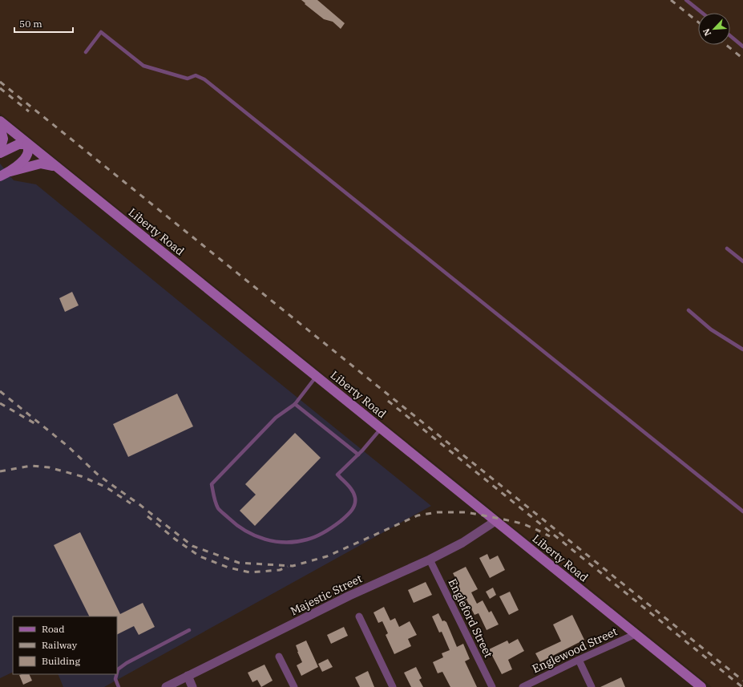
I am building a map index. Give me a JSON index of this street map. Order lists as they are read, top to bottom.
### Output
{
  "streets": {
    "main road": ["Liberty Road"],
    "street": ["Majestic Street", "Engleford Street", "Englewood Street"]
  },
  "crossings": [
    ["Liberty Road", "Majestic Street"],
    ["Liberty Road", "Englewood Street"],
    ["Majestic Street", "Engleford Street"]
  ],
  "legend": ["Road", "Railway", "Building"],
  "scale_bar": "50 m",
  "north": "bottom left"
}
